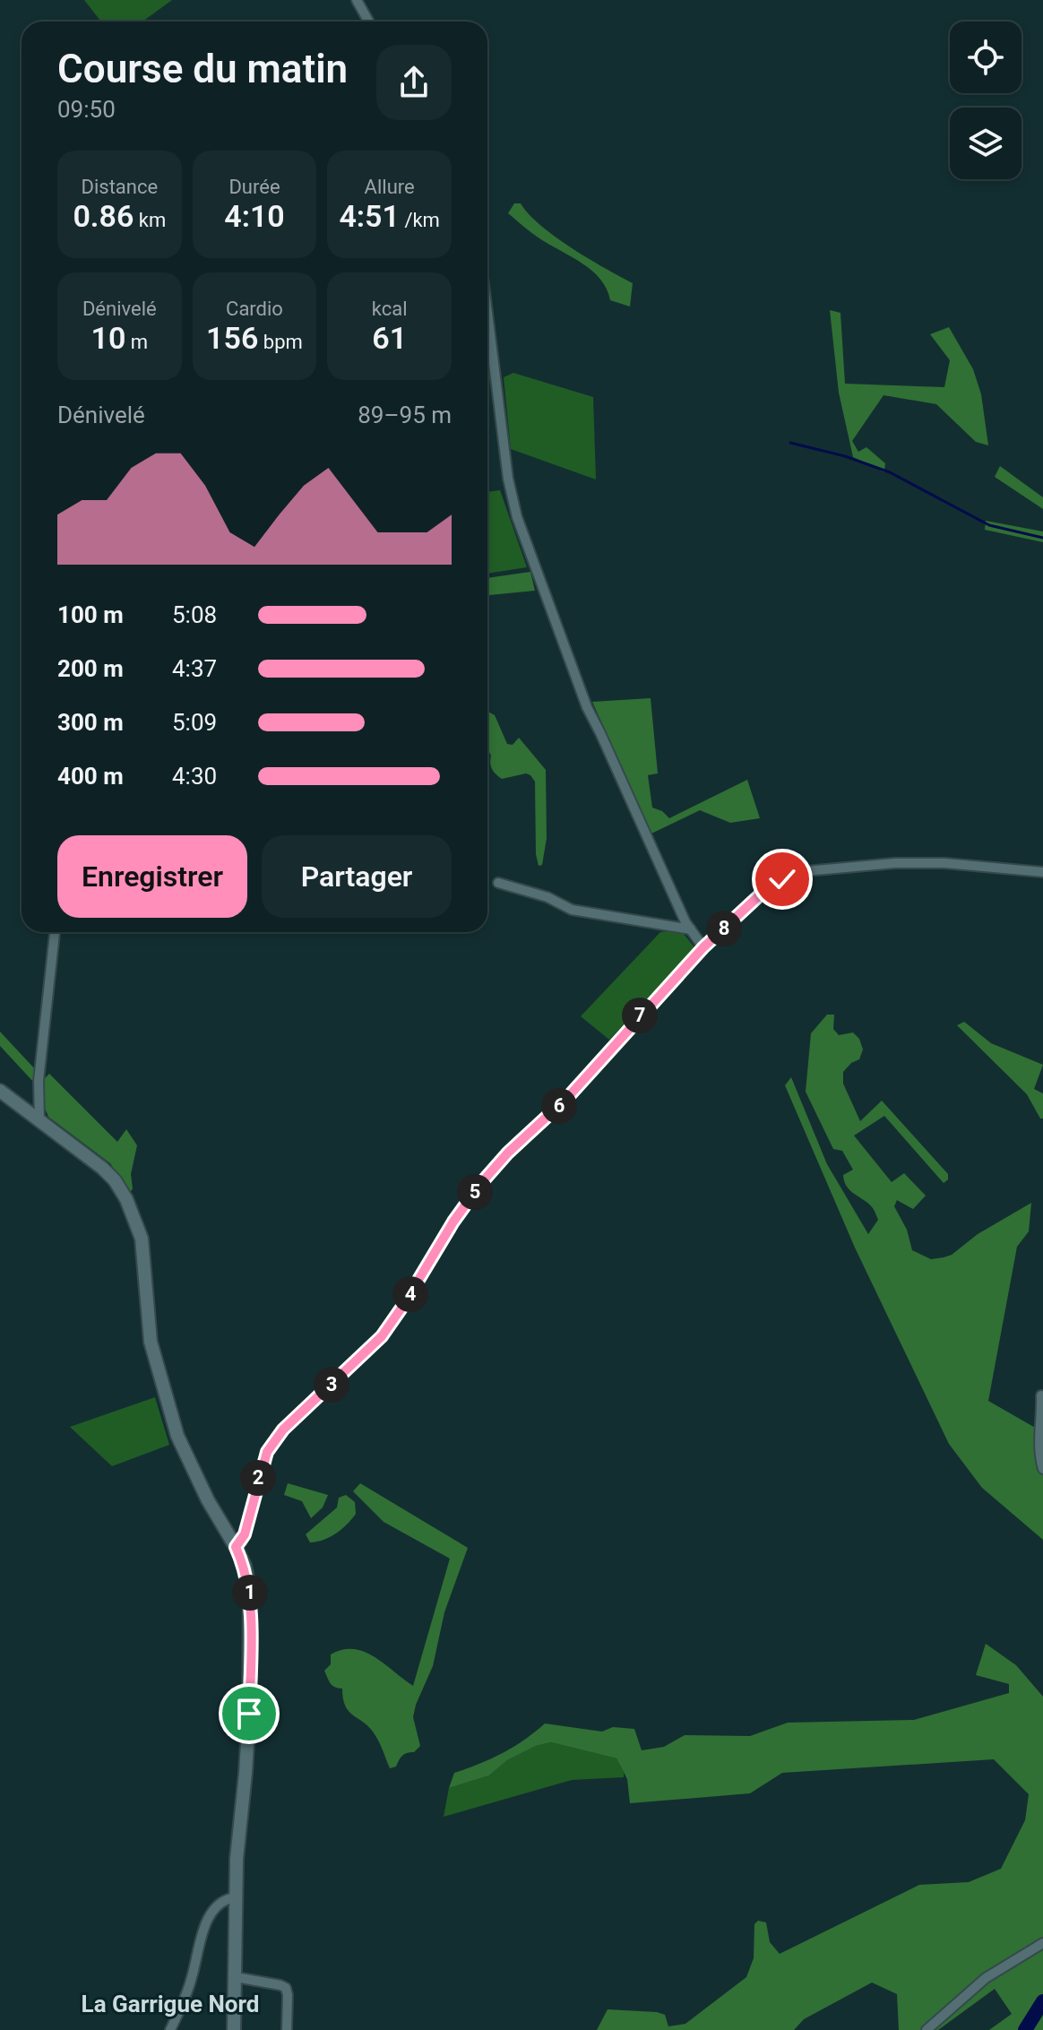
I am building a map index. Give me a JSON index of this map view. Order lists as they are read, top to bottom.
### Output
{
  "districts": ["La Garrigue Nord"],
  "page": {
    "heading": ["Course du matin", "09:50"],
    "stats": [
      ["Distance", "0.86 km"],
      ["Durée", "4:10"],
      ["Allure", "4:51 /km"],
      ["Dénivelé", "10 m"],
      ["Cardio", "156 bpm"],
      ["kcal", "61"]
    ],
    "chart": ["Dénivelé", "89–95 m"],
    "list": [
      {
        "name": "100 m",
        "note": "5:08"
      },
      {
        "name": "200 m",
        "note": "4:37"
      },
      {
        "name": "300 m",
        "note": "5:09"
      },
      {
        "name": "400 m",
        "note": "4:30"
      }
    ],
    "buttons": ["Enregistrer", "Partager"],
    "pins": [
      "8",
      "7",
      "6",
      "5",
      "4",
      "3",
      "2",
      "1"
    ]
  }
}
